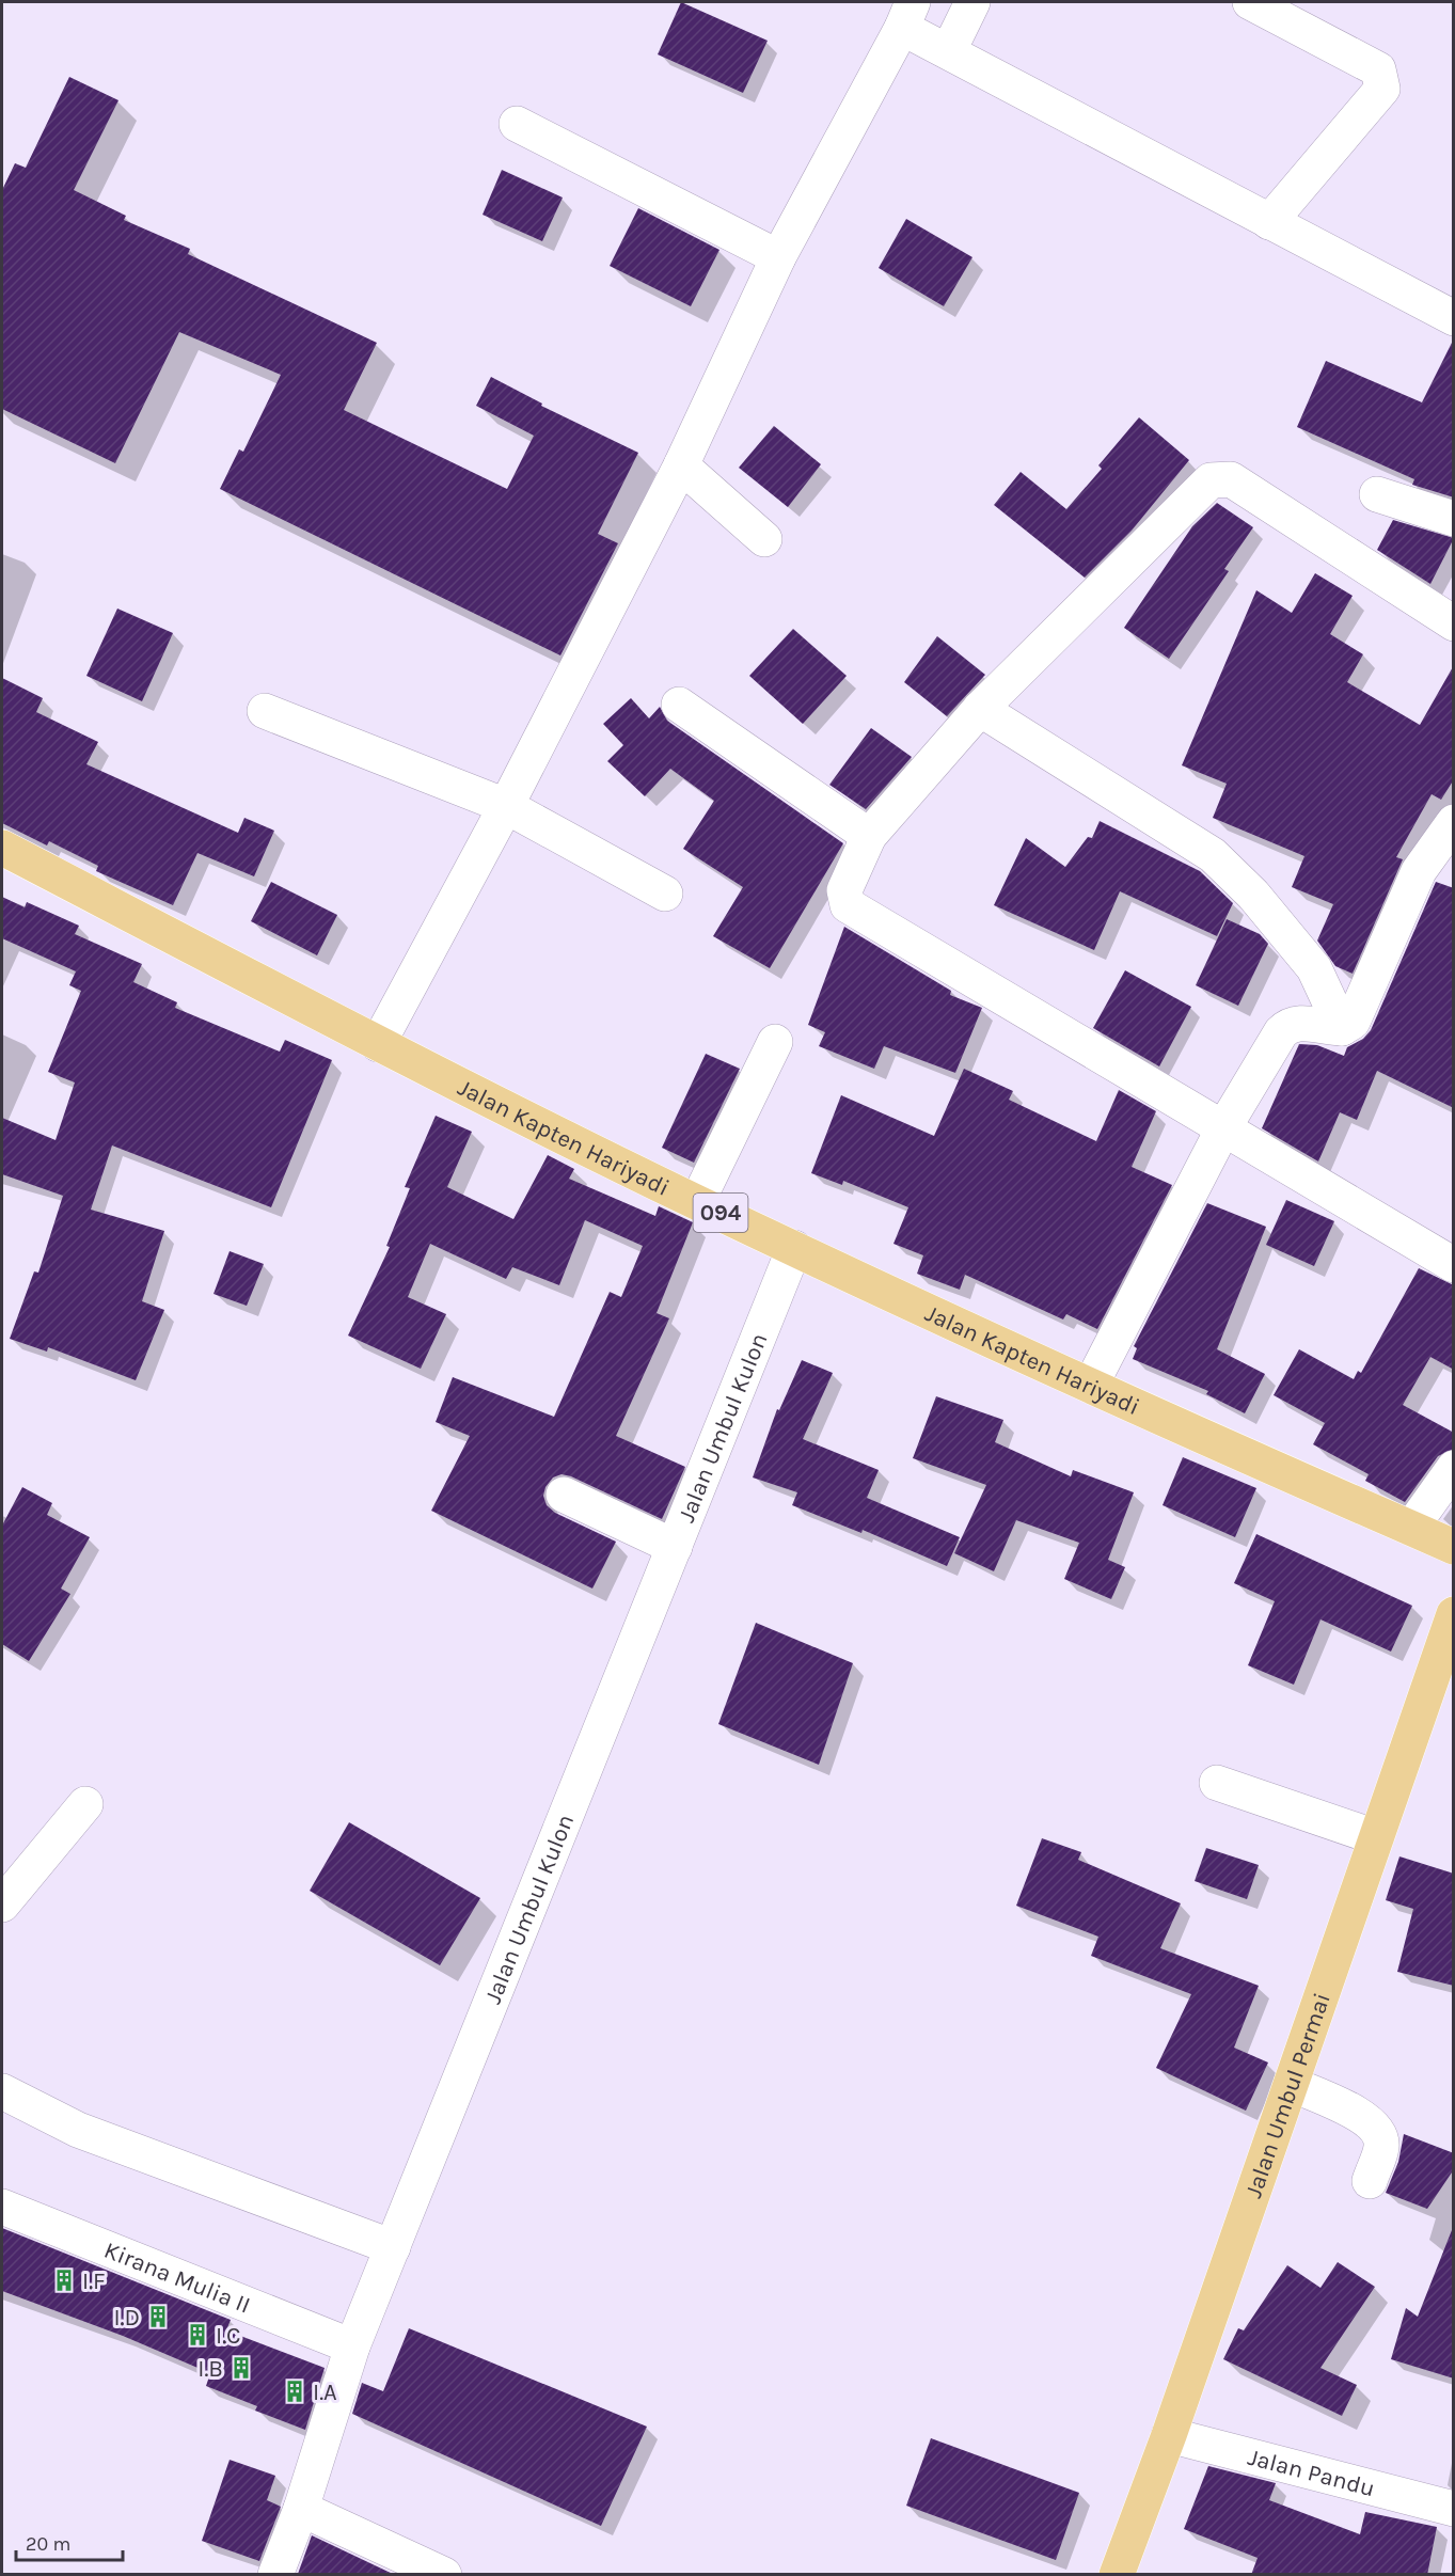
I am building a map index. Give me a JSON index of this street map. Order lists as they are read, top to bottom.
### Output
{
  "streets": {
    "main road": ["Jalan Kapten Hariyadi", "094", "Jalan Umbul Permai"],
    "street": ["Jalan Umbul Kulon", "Kirana Mulia II", "Jalan Pandu"]
  },
  "crossings": [
    ["Jalan Kapten Hariyadi", "Jalan Umbul Kulon"],
    ["Jalan Umbul Kulon", "Kirana Mulia II"],
    ["Jalan Umbul Permai", "Jalan Pandu"]
  ],
  "places": {
    "building": [
      "I.F",
      "I.D",
      "I.C",
      "I.B",
      "I.A"
    ]
  },
  "scale_bar": "20 m"
}
